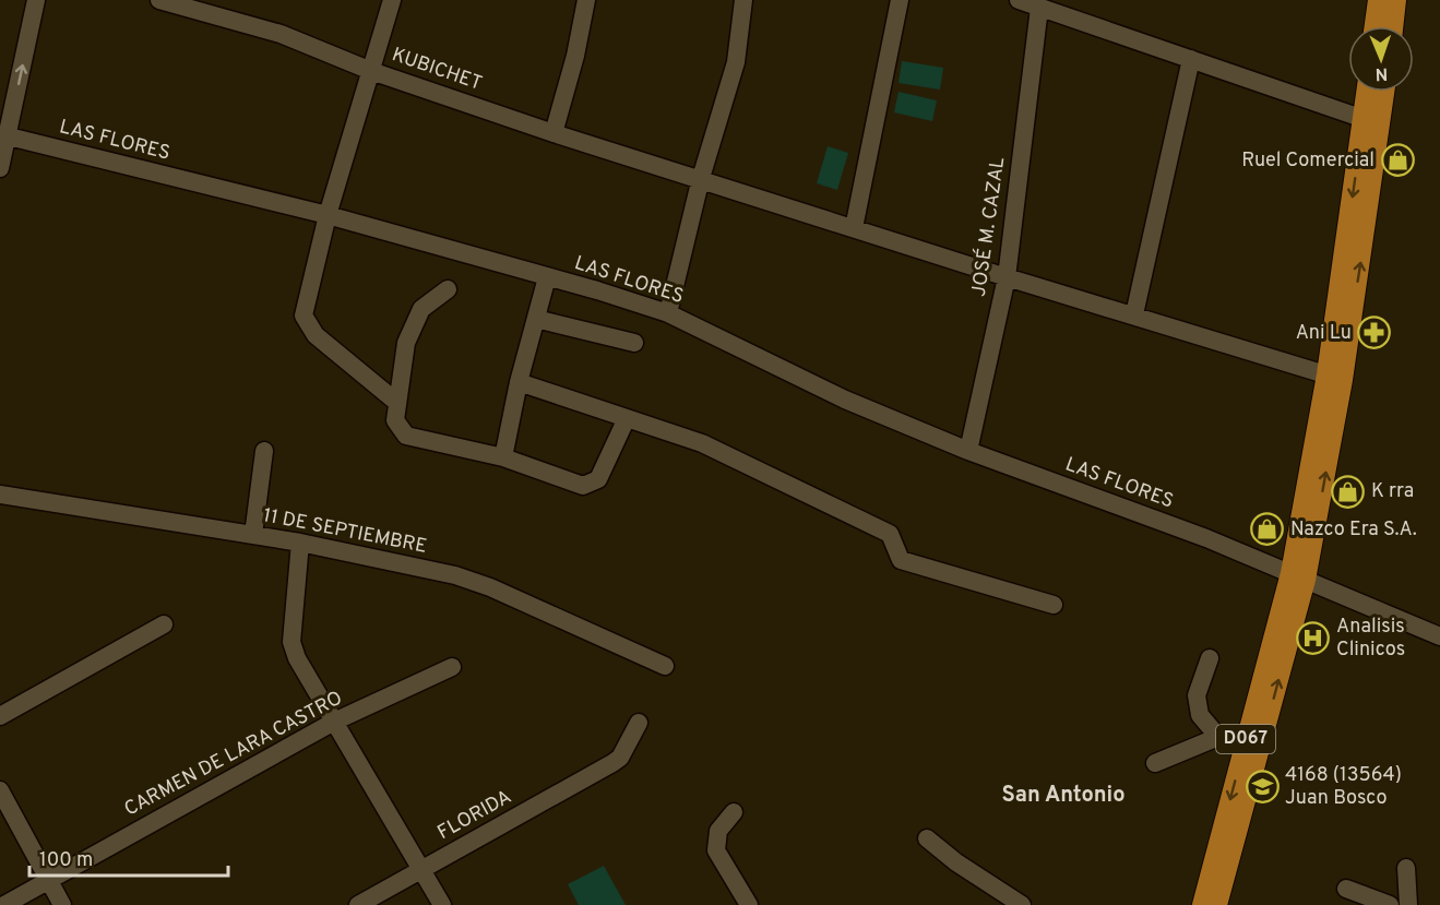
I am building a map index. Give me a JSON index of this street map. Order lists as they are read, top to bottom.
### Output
{
  "streets": {
    "main road": ["D067"],
    "street": [
      "KUBICHET",
      "LAS FLORES",
      "JOSÉ M. CAZAL",
      "11 DE SEPTIEMBRE",
      "CARMEN DE LARA CASTRO",
      "FLORIDA"
    ]
  },
  "crossings": [
    ["KUBICHET", "JOSÉ M. CAZAL"],
    ["KUBICHET", "D067"],
    ["LAS FLORES", "JOSÉ M. CAZAL"],
    ["LAS FLORES", "D067"]
  ],
  "districts": ["San Antonio"],
  "places": {
    "shop": ["Ruel Comercial", "K rra", "Nazco Era S.A."],
    "pharmacy": ["Ani Lu"],
    "hospital": ["Analisis Clinicos"],
    "school or university": ["4168 (13564) Juan Bosco"]
  },
  "scale_bar": "100 m",
  "north": "bottom"
}
